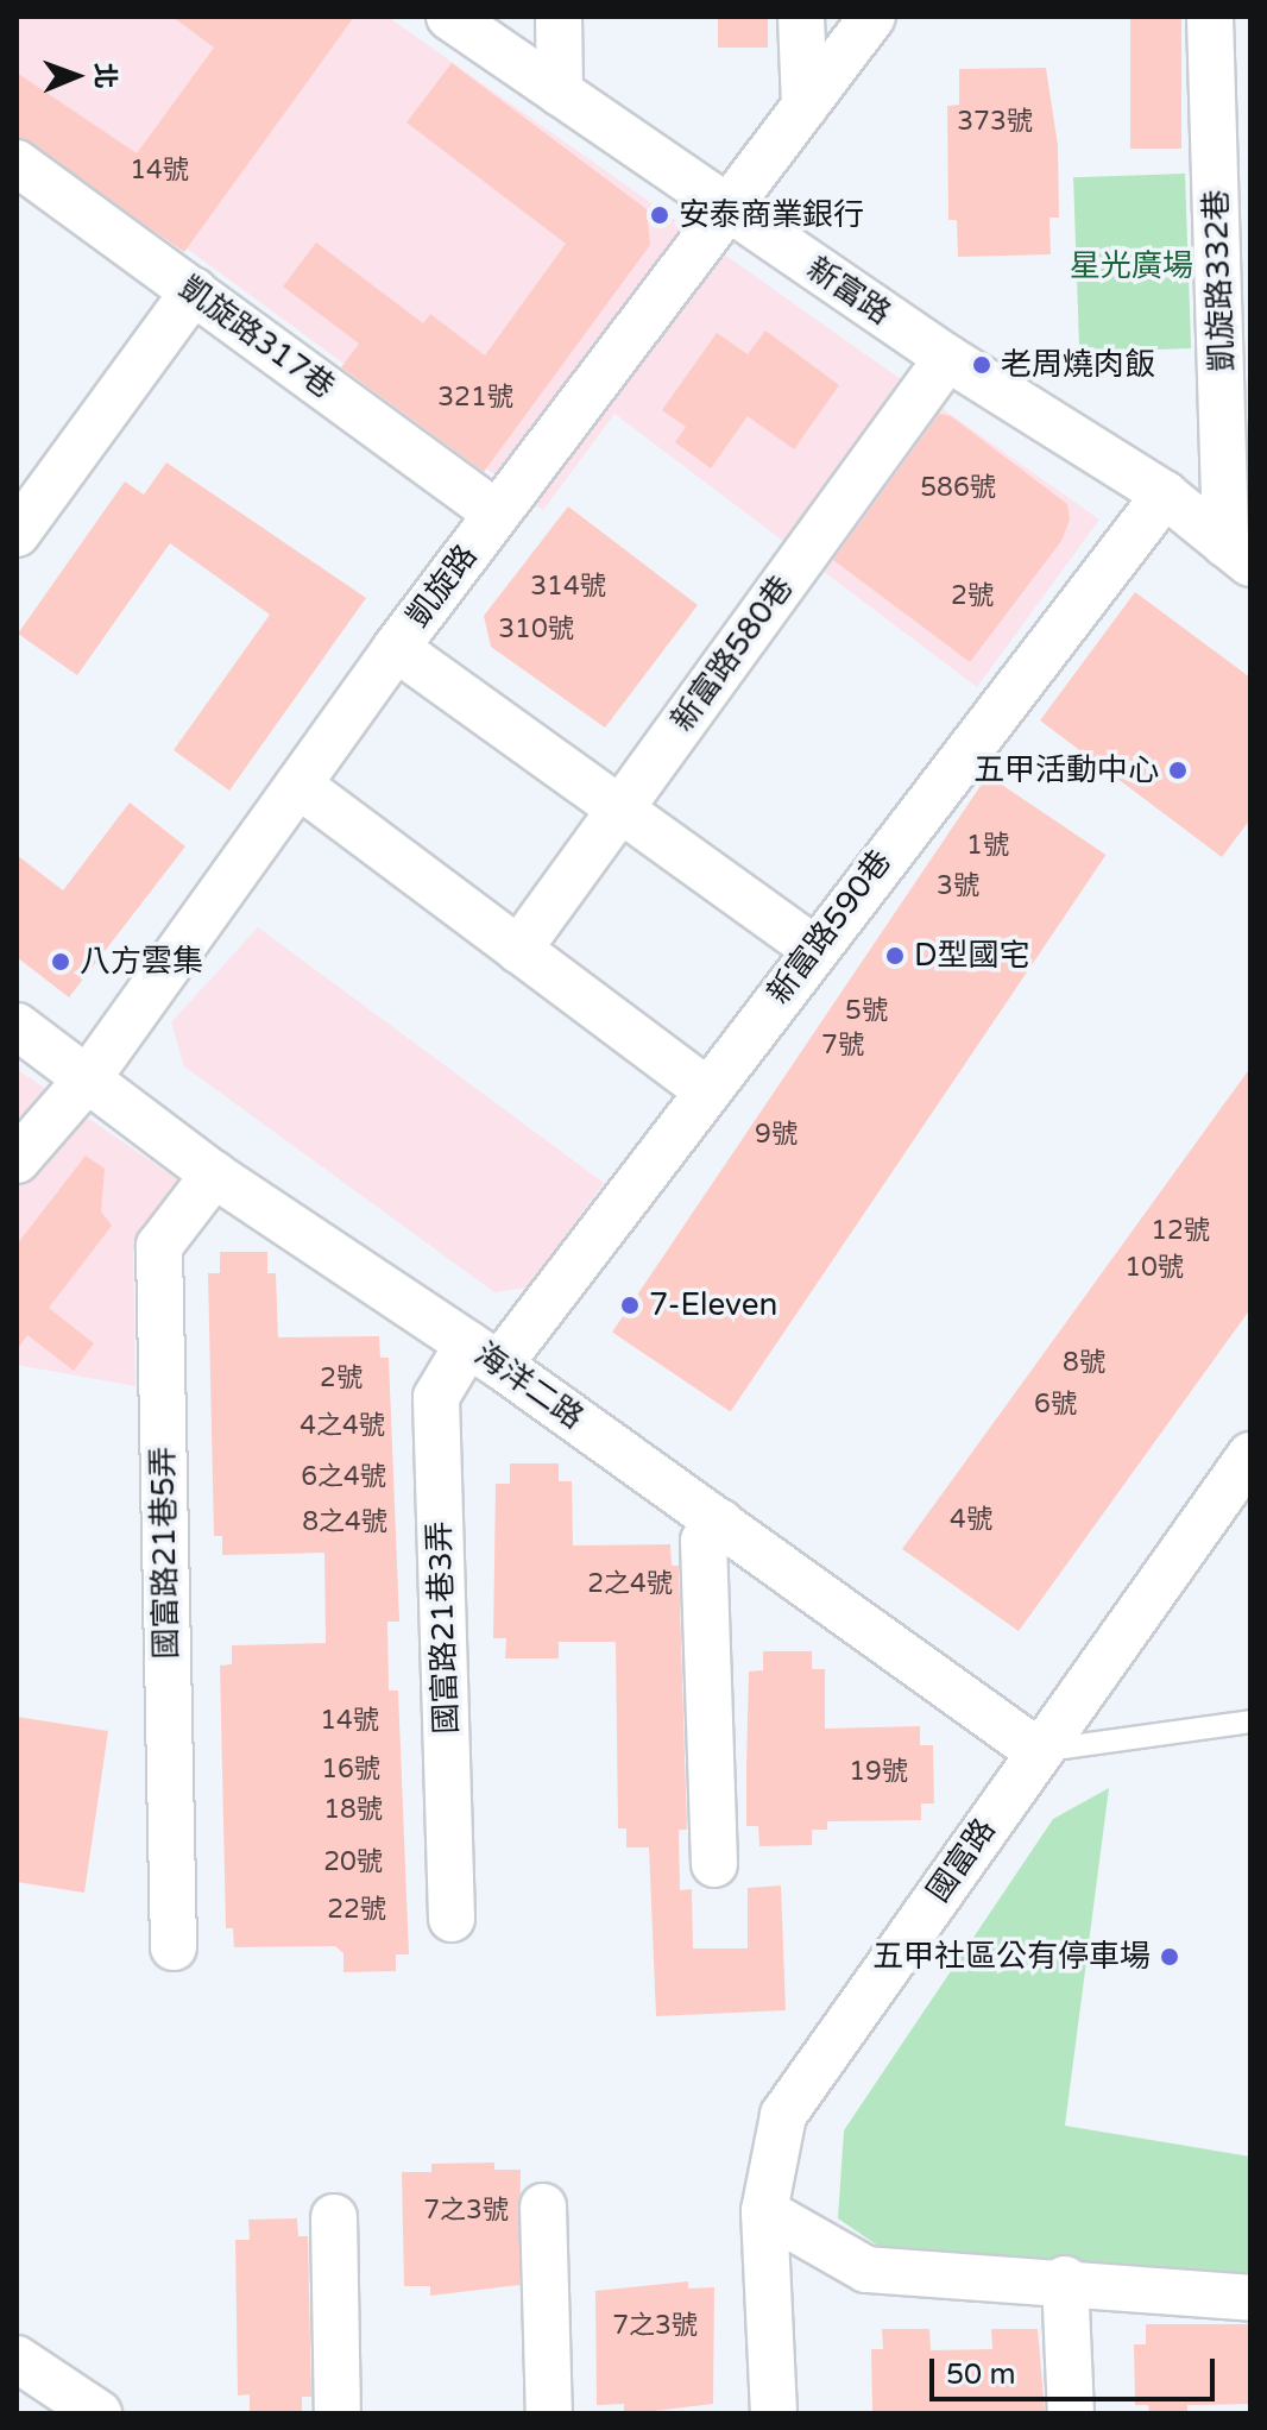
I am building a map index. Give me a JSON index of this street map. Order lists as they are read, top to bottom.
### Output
{
  "streets": {
    "street": [
      "凱旋路332巷",
      "新富路",
      "凱旋路317巷",
      "凱旋路",
      "新富路580巷",
      "新富路590巷",
      "海洋二路",
      "國富路21巷5弄",
      "國富路21巷3弄",
      "國富路"
    ]
  },
  "crossings": [
    ["凱旋路332巷", "新富路"],
    ["新富路", "凱旋路"],
    ["新富路", "新富路580巷"],
    ["新富路", "新富路590巷"],
    ["凱旋路317巷", "凱旋路"],
    ["凱旋路", "海洋二路"],
    ["新富路590巷", "海洋二路"],
    ["新富路590巷", "國富路21巷3弄"],
    ["海洋二路", "國富路21巷5弄"],
    ["海洋二路", "國富路21巷3弄"],
    ["海洋二路", "國富路"]
  ],
  "parks": ["星光廣場"],
  "places": [
    "安泰商業銀行",
    "老周燒肉飯",
    "五甲活動中心",
    "D型國宅",
    "八方雲集",
    "7-Eleven",
    "五甲社區公有停車場"
  ],
  "house_numbers": [
    "373號",
    "14號",
    "321號",
    "586號",
    "314號",
    "2號",
    "310號",
    "1號",
    "3號",
    "5號",
    "7號",
    "9號",
    "12號",
    "10號",
    "8號",
    "2號",
    "6號",
    "4之4號",
    "6之4號",
    "4號",
    "8之4號",
    "2之4號",
    "14號",
    "16號",
    "19號",
    "18號",
    "20號",
    "22號",
    "7之3號",
    "7之3號"
  ],
  "scale_bar": "50 m",
  "north": "right"
}
